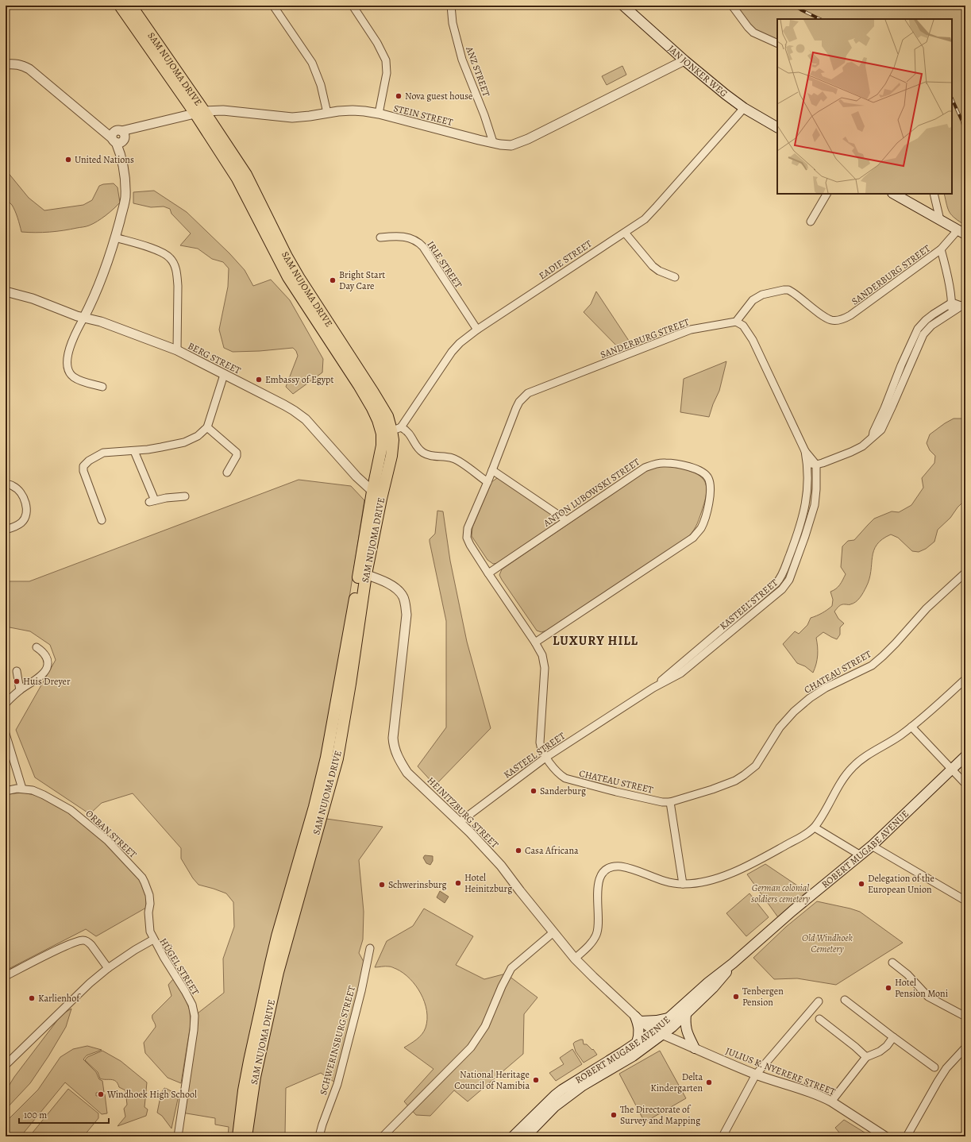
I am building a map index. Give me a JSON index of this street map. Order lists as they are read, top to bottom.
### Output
{
  "streets": {
    "highway": ["SAM NUJOMA DRIVE"],
    "main road": ["JAN JONKER WEG", "ROBERT MUGABE AVENUE"],
    "street": [
      "ANZ STREET",
      "STEIN STREET",
      "EADIE STREET",
      "IRLE STREET",
      "SANDERBURG STREET",
      "BERG STREET",
      "ANTON LUBOWSKI STREET",
      "KASTEEL STREET",
      "CHATEAU STREET",
      "HEINITZBURG STREET",
      "ORBAN STREET",
      "HÜGEL STREET",
      "SCHWERINSBURG STREET",
      "JULIUS K. NYERERE STREET"
    ]
  },
  "crossings": [
    ["SAM NUJOMA DRIVE", "STEIN STREET"],
    ["SAM NUJOMA DRIVE", "EADIE STREET"],
    ["SAM NUJOMA DRIVE", "BERG STREET"],
    ["SAM NUJOMA DRIVE", "HEINITZBURG STREET"],
    ["JAN JONKER WEG", "STEIN STREET"],
    ["JAN JONKER WEG", "EADIE STREET"],
    ["ANZ STREET", "STEIN STREET"],
    ["EADIE STREET", "IRLE STREET"],
    ["SANDERBURG STREET", "KASTEEL STREET"],
    ["KASTEEL STREET", "CHATEAU STREET"],
    ["KASTEEL STREET", "HEINITZBURG STREET"],
    ["HEINITZBURG STREET", "ROBERT MUGABE AVENUE"],
    ["HEINITZBURG STREET", "JULIUS K. NYERERE STREET"],
    ["ORBAN STREET", "HÜGEL STREET"],
    ["ROBERT MUGABE AVENUE", "JULIUS K. NYERERE STREET"]
  ],
  "districts": ["LUXURY HILL"],
  "parks": ["German colonial soldiers cemetery", "Old Windhoek Cemetery"],
  "places": [
    "Nova guest house",
    "United Nations",
    "Bright Start Day Care",
    "Embassy of Egypt",
    "Huis Dreyer",
    "Sanderburg",
    "Casa Africana",
    "Hotel Heinitzburg",
    "Delegation of the European Union",
    "Schwerinsburg",
    "Hotel Pension Moni",
    "Tenbergen Pension",
    "Karlienhof",
    "National Heritage Council of Namibia",
    "Delta Kindergarten",
    "Windhoek High School",
    "The Directorate of Survey and Mapping"
  ],
  "scale_bar": "100 m"
}
